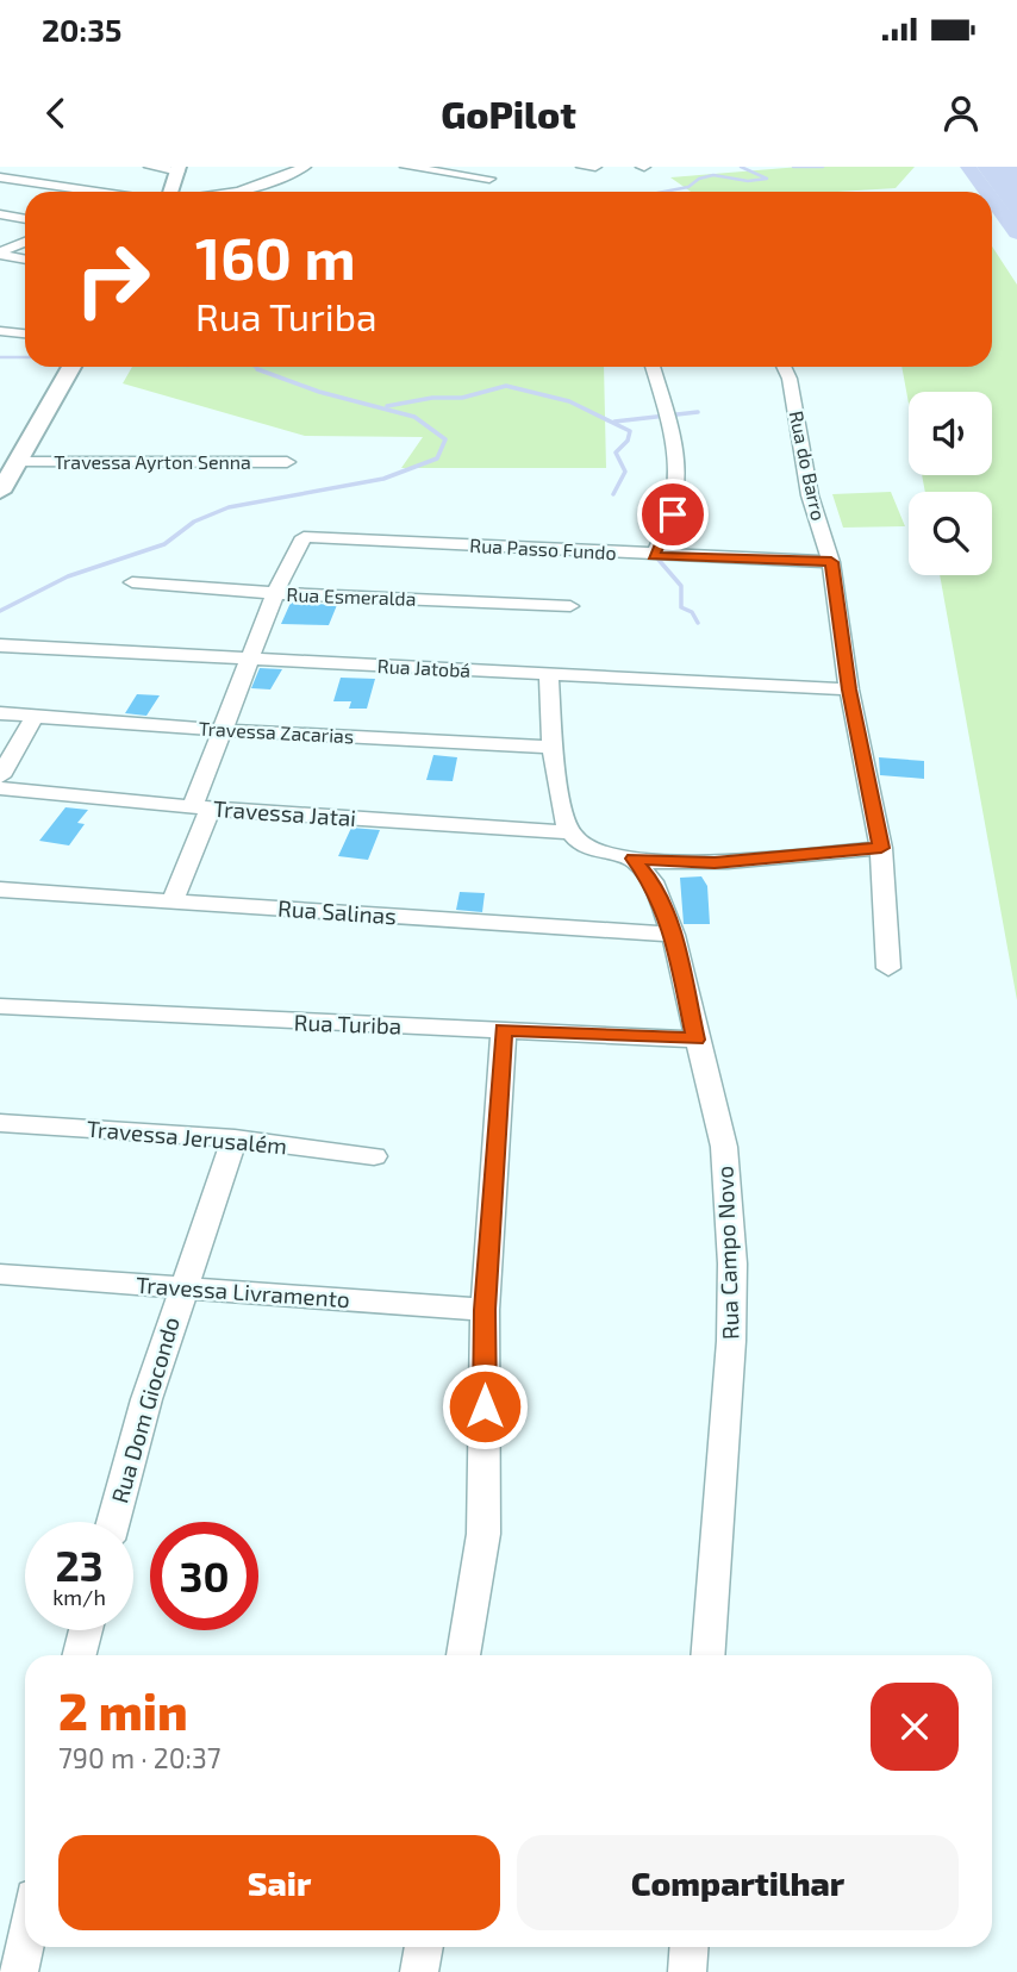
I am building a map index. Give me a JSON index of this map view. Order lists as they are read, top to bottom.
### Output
{
  "streets": {
    "street": [
      "Travessa Ayrton Senna",
      "Rua do Barro",
      "Rua Passo Fundo",
      "Rua Esmeralda",
      "Rua Jatobá",
      "Travessa Zacarias",
      "Travessa Jatai",
      "Rua Salinas",
      "Rua Turiba",
      "Travessa Jerusalém",
      "Rua Campo Novo",
      "Travessa Livramento",
      "Rua Dom Giocondo"
    ]
  },
  "crossings": [
    ["Rua do Barro", "Rua Passo Fundo"],
    ["Rua do Barro", "Rua Jatobá"],
    ["Rua Passo Fundo", "Rua Esmeralda"],
    ["Rua Salinas", "Rua Campo Novo"],
    ["Rua Turiba", "Rua Campo Novo"],
    ["Travessa Jerusalém", "Rua Dom Giocondo"],
    ["Travessa Livramento", "Rua Dom Giocondo"]
  ],
  "page": {
    "status": "20:35",
    "header": "GoPilot",
    "turn": ["160 m", "Rua Turiba"],
    "speed": "23 km/h",
    "limit": "30",
    "heading": ["2 min", "790 m · 20:37"],
    "buttons": ["Sair", "Compartilhar"]
  }
}
